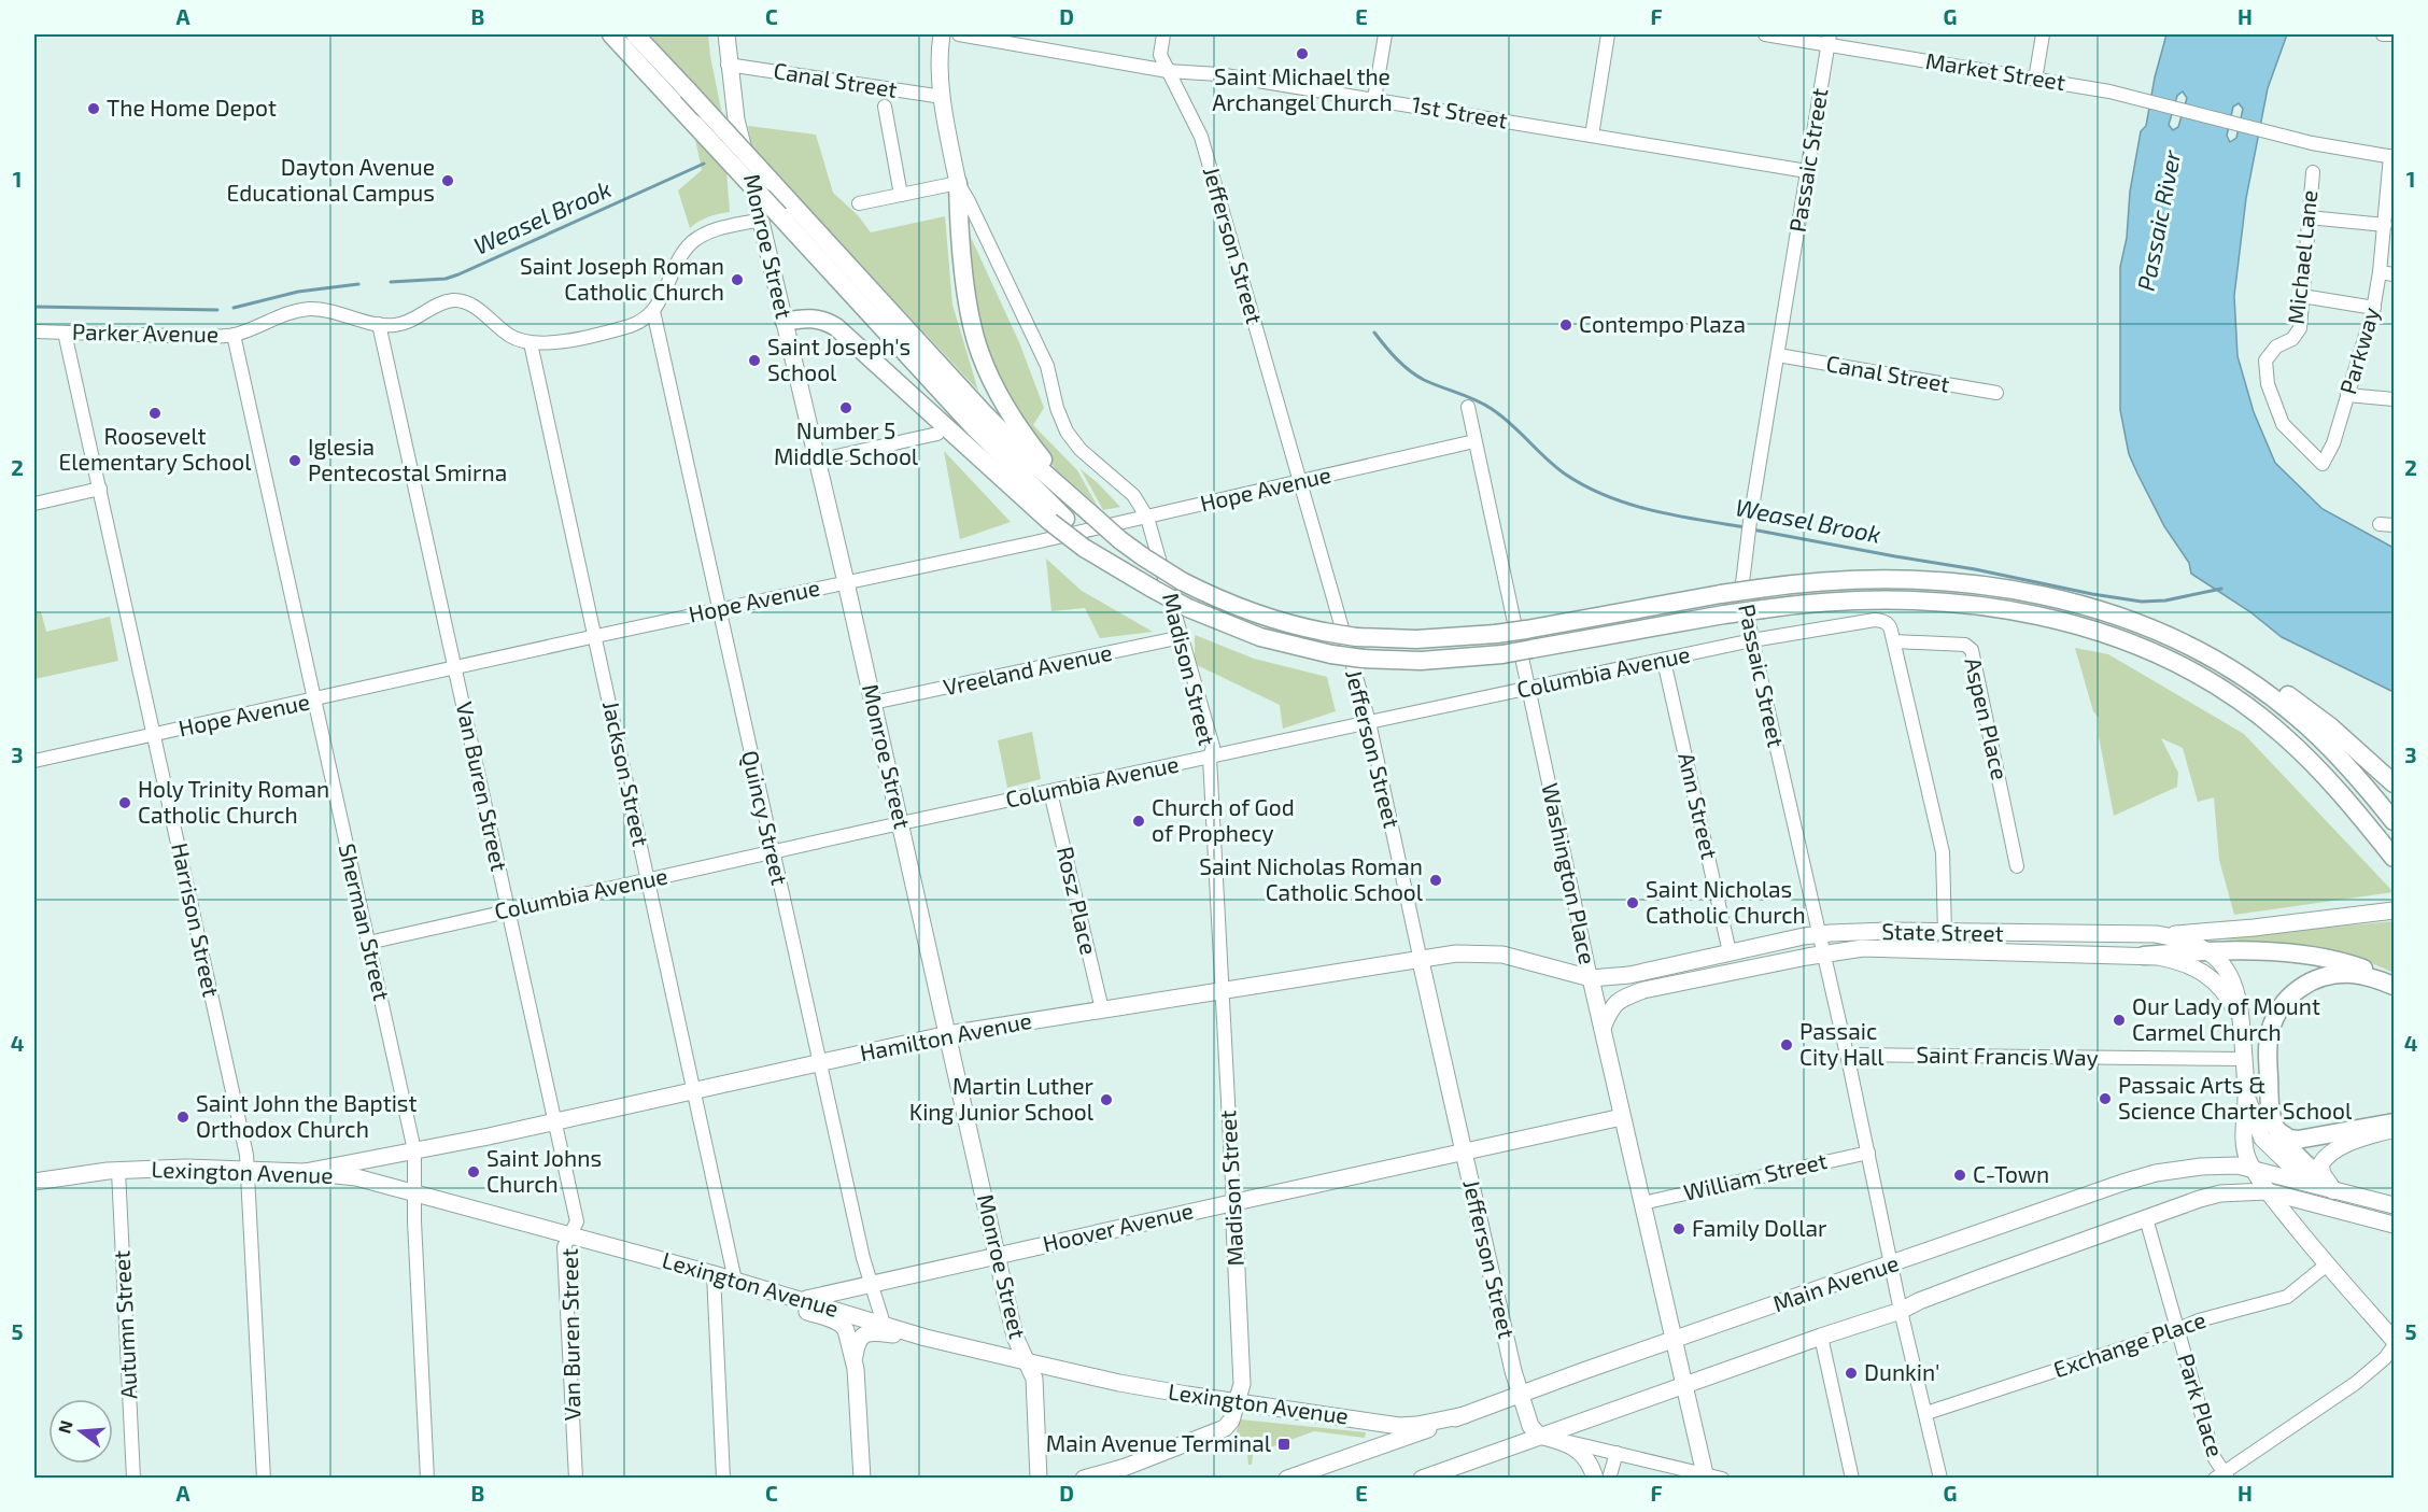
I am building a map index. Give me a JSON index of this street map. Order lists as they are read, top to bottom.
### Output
{
  "streets": {
    "main road": [
      "Jefferson Street",
      "Monroe Street",
      "Madison Street",
      "Washington Place",
      "State Street",
      "Hamilton Avenue",
      "Lexington Avenue",
      "Hoover Avenue",
      "Main Avenue"
    ],
    "street": [
      "Market Street",
      "Canal Street",
      "1st Street",
      "Passaic Street",
      "Michael Lane",
      "Parker Avenue",
      "Parkway",
      "Hope Avenue",
      "Vreeland Avenue",
      "Columbia Avenue",
      "Aspen Place",
      "Jackson Street",
      "Van Buren Street",
      "Ann Street",
      "Quincy Street",
      "Rosz Place",
      "Harrison Street",
      "Sherman Street",
      "Saint Francis Way",
      "William Street",
      "Autumn Street",
      "Exchange Place",
      "Park Place"
    ]
  },
  "crossings": [
    ["Market Street", "Passaic Street"],
    ["Market Street", "Parkway"],
    ["Canal Street", "Passaic Street"],
    ["Canal Street", "Monroe Street"],
    ["Canal Street", "Madison Street"],
    ["1st Street", "Passaic Street"],
    ["1st Street", "Jefferson Street"],
    ["Passaic Street", "Columbia Avenue"],
    ["Passaic Street", "State Street"],
    ["Passaic Street", "Saint Francis Way"],
    ["Passaic Street", "William Street"],
    ["Passaic Street", "Main Avenue"],
    ["Passaic Street", "Exchange Place"],
    ["Jefferson Street", "Hope Avenue"],
    ["Jefferson Street", "Columbia Avenue"],
    ["Jefferson Street", "Hamilton Avenue"],
    ["Jefferson Street", "Hoover Avenue"],
    ["Jefferson Street", "Main Avenue"],
    ["Monroe Street", "Hope Avenue"],
    ["Monroe Street", "Vreeland Avenue"],
    ["Monroe Street", "Columbia Avenue"],
    ["Monroe Street", "Hamilton Avenue"],
    ["Monroe Street", "Lexington Avenue"],
    ["Monroe Street", "Hoover Avenue"],
    ["Michael Lane", "Parkway"],
    ["Parker Avenue", "Jackson Street"],
    ["Parker Avenue", "Van Buren Street"],
    ["Parker Avenue", "Quincy Street"],
    ["Parker Avenue", "Harrison Street"],
    ["Parker Avenue", "Sherman Street"],
    ["Hope Avenue", "Madison Street"],
    ["Hope Avenue", "Jackson Street"],
    ["Hope Avenue", "Van Buren Street"],
    ["Hope Avenue", "Quincy Street"],
    ["Hope Avenue", "Washington Place"],
    ["Hope Avenue", "Harrison Street"],
    ["Hope Avenue", "Sherman Street"],
    ["Madison Street", "Vreeland Avenue"],
    ["Madison Street", "Columbia Avenue"],
    ["Madison Street", "Hamilton Avenue"],
    ["Madison Street", "Lexington Avenue"],
    ["Madison Street", "Hoover Avenue"],
    ["Columbia Avenue", "Aspen Place"],
    ["Columbia Avenue", "Jackson Street"],
    ["Columbia Avenue", "Van Buren Street"],
    ["Columbia Avenue", "Ann Street"],
    ["Columbia Avenue", "Quincy Street"],
    ["Columbia Avenue", "Washington Place"],
    ["Columbia Avenue", "Rosz Place"],
    ["Columbia Avenue", "Sherman Street"],
    ["Columbia Avenue", "State Street"],
    ["Jackson Street", "Hamilton Avenue"],
    ["Jackson Street", "Lexington Avenue"],
    ["Van Buren Street", "Hamilton Avenue"],
    ["Van Buren Street", "Lexington Avenue"],
    ["Ann Street", "State Street"],
    ["Quincy Street", "Hamilton Avenue"],
    ["Quincy Street", "Lexington Avenue"],
    ["Quincy Street", "Hoover Avenue"],
    ["Washington Place", "State Street"],
    ["Washington Place", "Hamilton Avenue"],
    ["Washington Place", "William Street"],
    ["Washington Place", "Hoover Avenue"],
    ["Washington Place", "Main Avenue"],
    ["Rosz Place", "Hamilton Avenue"],
    ["Harrison Street", "Lexington Avenue"],
    ["Sherman Street", "Hamilton Avenue"],
    ["Sherman Street", "Lexington Avenue"],
    ["State Street", "Hamilton Avenue"],
    ["State Street", "Saint Francis Way"],
    ["State Street", "Main Avenue"],
    ["State Street", "Exchange Place"],
    ["Hamilton Avenue", "Lexington Avenue"],
    ["Lexington Avenue", "Hoover Avenue"],
    ["Lexington Avenue", "Main Avenue"],
    ["Lexington Avenue", "Autumn Street"],
    ["Main Avenue", "Park Place"],
    ["Exchange Place", "Park Place"]
  ],
  "water": ["Weasel Brook", "Passaic River"],
  "places": {
    "other": [
      "Saint Michael the Archangel Church",
      "The Home Depot",
      "Dayton Avenue Educational Campus",
      "Saint Joseph Roman Catholic Church",
      "Contempo Plaza",
      "Saint Joseph's School",
      "Number 5 Middle School",
      "Roosevelt Elementary School",
      "Iglesia Pentecostal Smirna",
      "Holy Trinity Roman Catholic Church",
      "Church of God of Prophecy",
      "Saint Nicholas Roman Catholic School",
      "Saint Nicholas Catholic Church",
      "Our Lady of Mount Carmel Church",
      "Passaic City Hall",
      "Passaic Arts & Science Charter School",
      "Martin Luther King Junior School",
      "Saint John the Baptist Orthodox Church",
      "Saint Johns Church",
      "C-Town",
      "Family Dollar",
      "Dunkin'"
    ],
    "transit": ["Main Avenue Terminal"]
  },
  "north": "left",
  "grid": {
    "columns": [
      "A",
      "B",
      "C",
      "D",
      "E",
      "F",
      "G",
      "H"
    ],
    "rows": [
      "1",
      "2",
      "3",
      "4",
      "5"
    ]
  }
}
